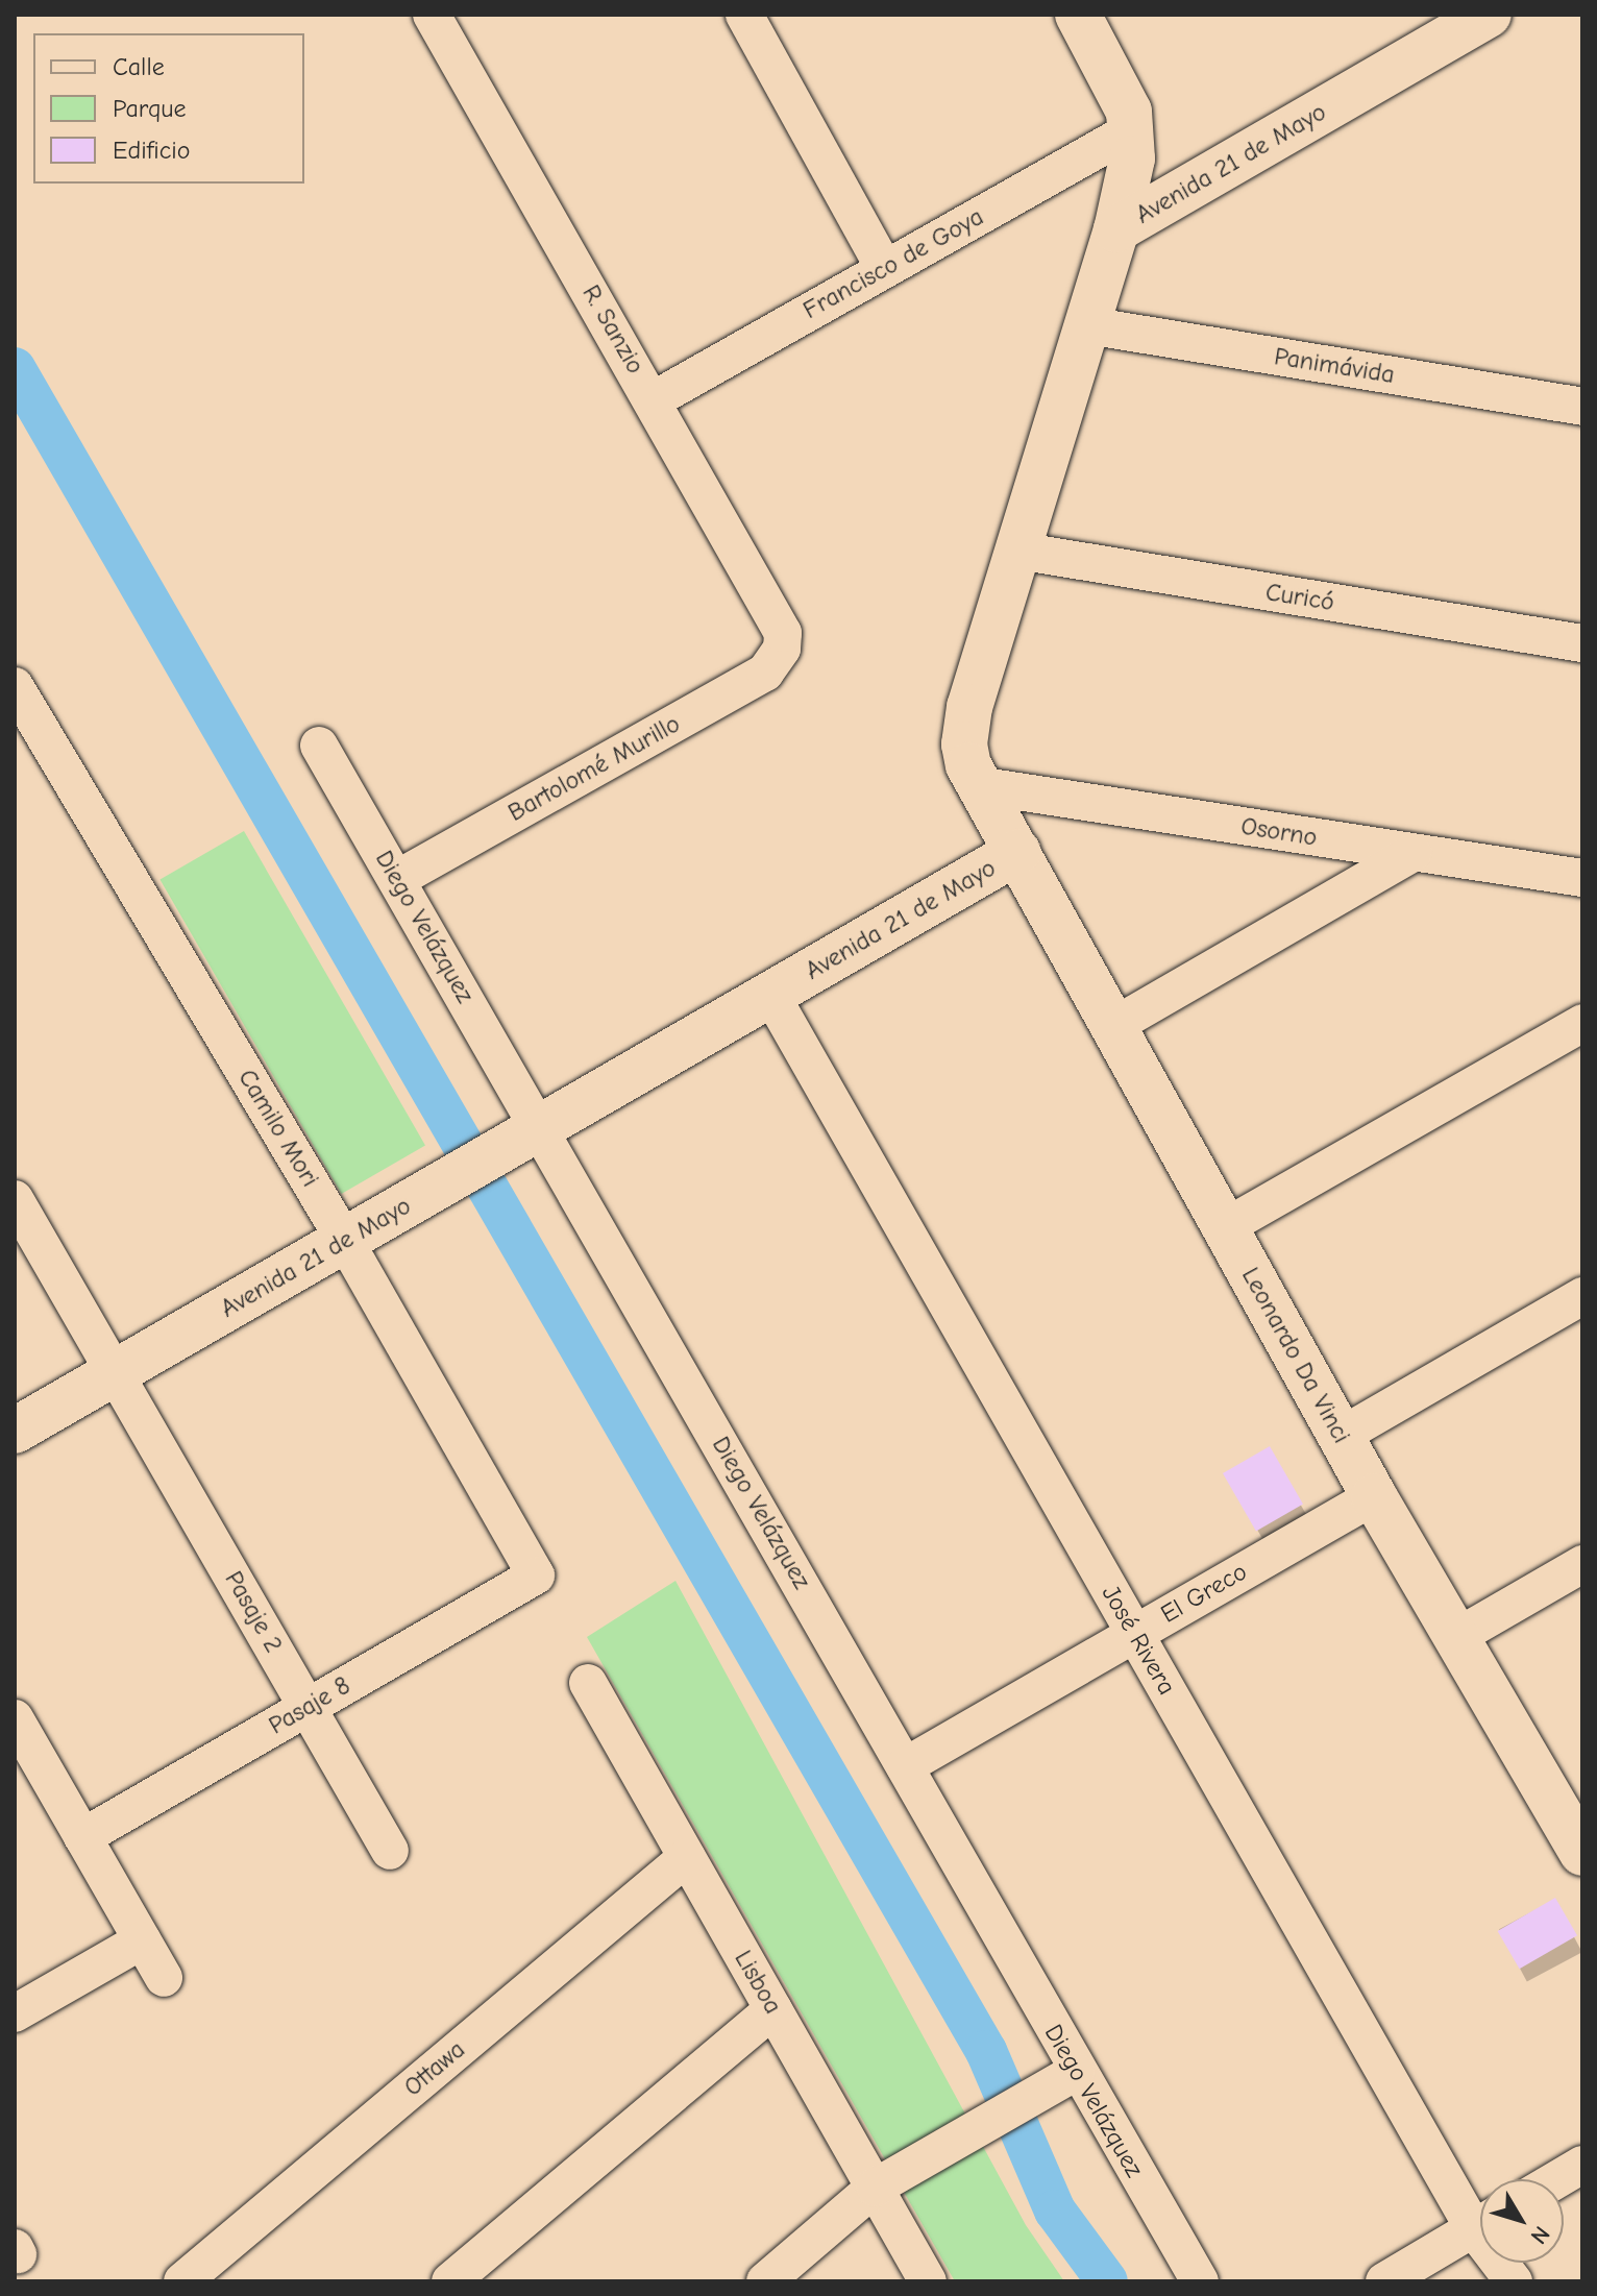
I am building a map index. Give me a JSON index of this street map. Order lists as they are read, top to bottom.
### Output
{
  "streets": {
    "street": [
      "Avenida 21 de Mayo",
      "Francisco de Goya",
      "R. Sanzio",
      "Panimávida",
      "Curicó",
      "Bartolomé Murillo",
      "Osorno",
      "Diego Velázquez",
      "Camilo Mori",
      "Leonardo Da Vinci",
      "El Greco",
      "Pasaje 2",
      "José Rivera",
      "Pasaje 8",
      "Lisboa",
      "Ottawa"
    ]
  },
  "crossings": [
    ["Avenida 21 de Mayo", "Panimávida"],
    ["Avenida 21 de Mayo", "Curicó"],
    ["Avenida 21 de Mayo", "Osorno"],
    ["Avenida 21 de Mayo", "Diego Velázquez"],
    ["Avenida 21 de Mayo", "Camilo Mori"],
    ["Avenida 21 de Mayo", "Leonardo Da Vinci"],
    ["Avenida 21 de Mayo", "Pasaje 2"],
    ["Avenida 21 de Mayo", "José Rivera"],
    ["Francisco de Goya", "R. Sanzio"],
    ["R. Sanzio", "Bartolomé Murillo"],
    ["Bartolomé Murillo", "Diego Velázquez"],
    ["Diego Velázquez", "El Greco"],
    ["Camilo Mori", "Pasaje 8"],
    ["Leonardo Da Vinci", "El Greco"],
    ["El Greco", "José Rivera"],
    ["Pasaje 2", "Pasaje 8"],
    ["Lisboa", "Ottawa"]
  ],
  "legend": ["Calle", "Parque", "Edificio"],
  "north": "bottom right"
}
